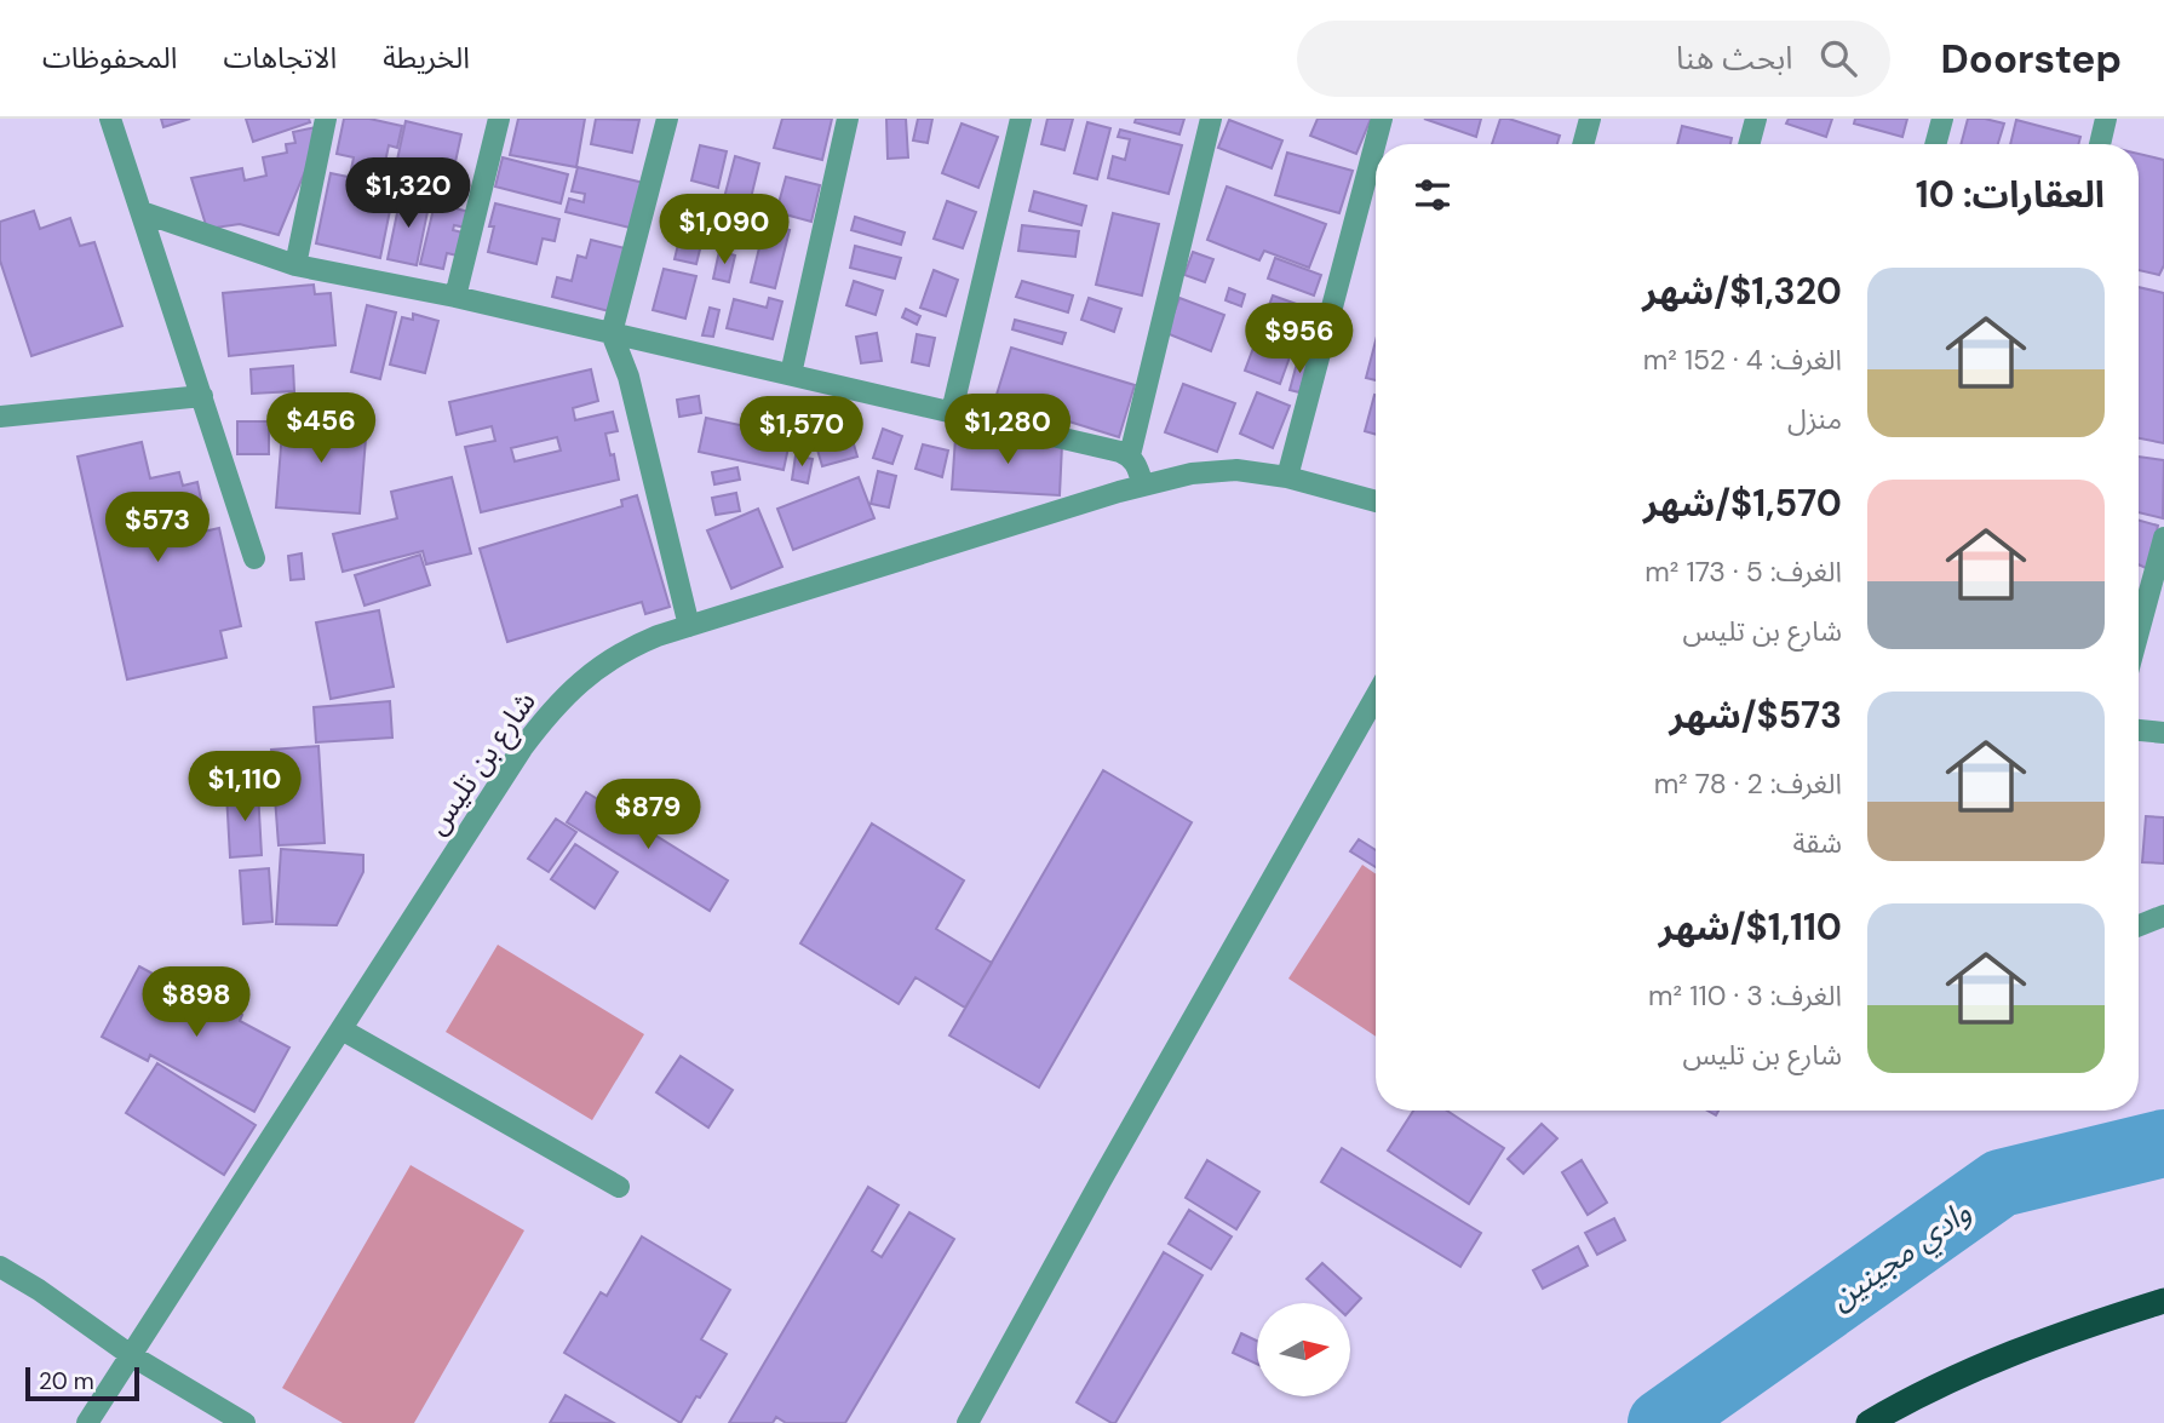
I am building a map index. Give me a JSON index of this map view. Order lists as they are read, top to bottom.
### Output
{
  "streets": {
    "street": ["شارع بن تليس"]
  },
  "water": ["وادي مجينين"],
  "scale_bar": "20 m",
  "north": "right",
  "page": {
    "header": "Doorstep",
    "search": "ابحث هنا",
    "nav": ["الخريطة", "الاتجاهات", "المحفوظات"],
    "heading": "العقارات: 10",
    "price": [
      "$1,320",
      "$1,090",
      "$956",
      "$456",
      "$1,280",
      "$1,570",
      "$573",
      "$1,110",
      "$879",
      "$898"
    ],
    "list": [
      {
        "name": "$1,320/شهر",
        "note": "الغرف: 4 · 152 m² · منزل"
      },
      {
        "name": "$1,570/شهر",
        "note": "الغرف: 5 · 173 m² · شارع بن تليس"
      },
      {
        "name": "$573/شهر",
        "note": "الغرف: 2 · 78 m² · شقة"
      },
      {
        "name": "$1,110/شهر",
        "note": "الغرف: 3 · 110 m² · شارع بن تليس"
      }
    ],
    "scale": "20 m"
  }
}
